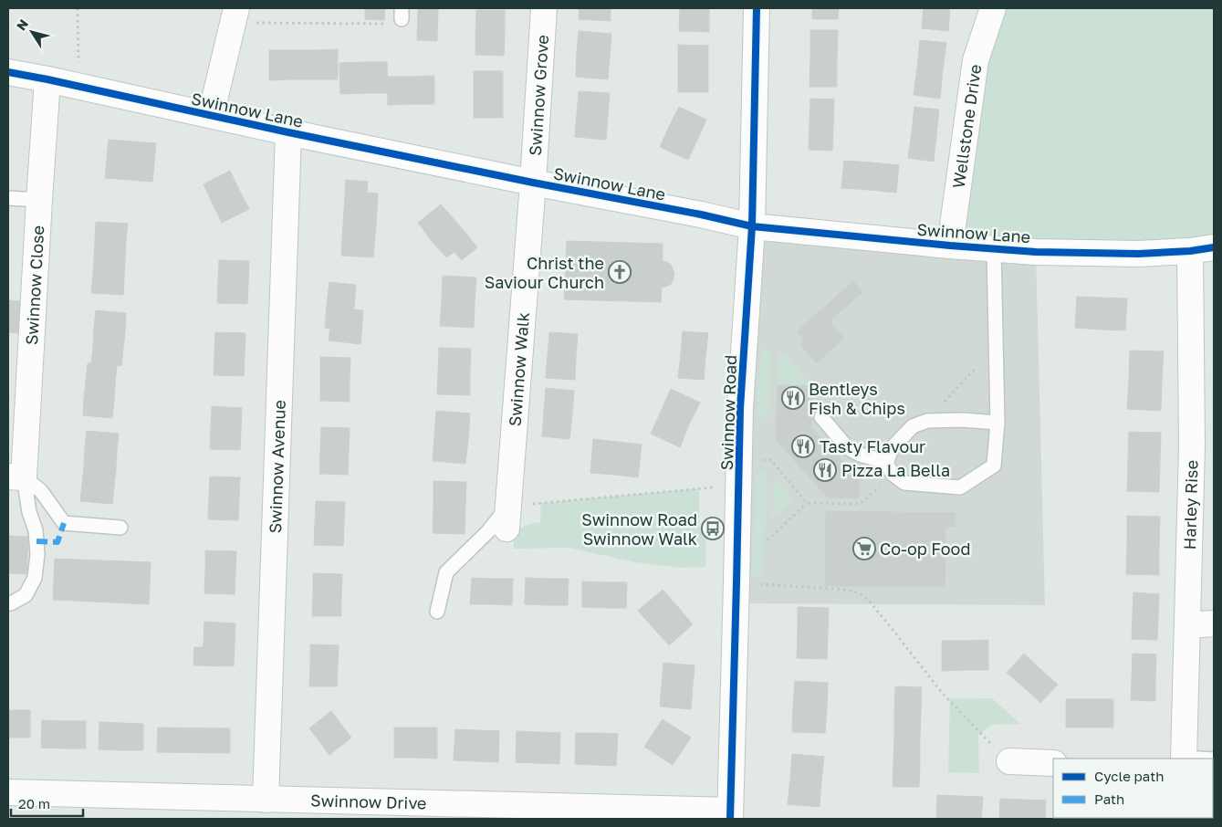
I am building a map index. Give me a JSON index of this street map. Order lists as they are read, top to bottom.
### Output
{
  "streets": {
    "street": [
      "Swinnow Grove",
      "Swinnow Lane",
      "Wellstone Drive",
      "Swinnow Close",
      "Swinnow Walk",
      "Swinnow Road",
      "Swinnow Avenue",
      "Harley Rise",
      "Swinnow Drive"
    ]
  },
  "crossings": [
    ["Swinnow Grove", "Swinnow Lane"],
    ["Swinnow Grove", "Swinnow Walk"],
    ["Swinnow Lane", "Wellstone Drive"],
    ["Swinnow Lane", "Swinnow Close"],
    ["Swinnow Lane", "Swinnow Walk"],
    ["Swinnow Lane", "Swinnow Road"],
    ["Swinnow Lane", "Swinnow Avenue"],
    ["Swinnow Lane", "Harley Rise"],
    ["Swinnow Road", "Swinnow Drive"],
    ["Swinnow Avenue", "Swinnow Drive"]
  ],
  "places": {
    "church": ["Christ the Saviour Church"],
    "restaurant": ["Bentleys Fish & Chips", "Tasty Flavour", "Pizza La Bella"],
    "bus stop": ["Swinnow Road Swinnow Walk"],
    "supermarket": ["Co-op Food"]
  },
  "legend": ["Cycle path", "Path"],
  "scale_bar": "20 m",
  "north": "top left"
}
